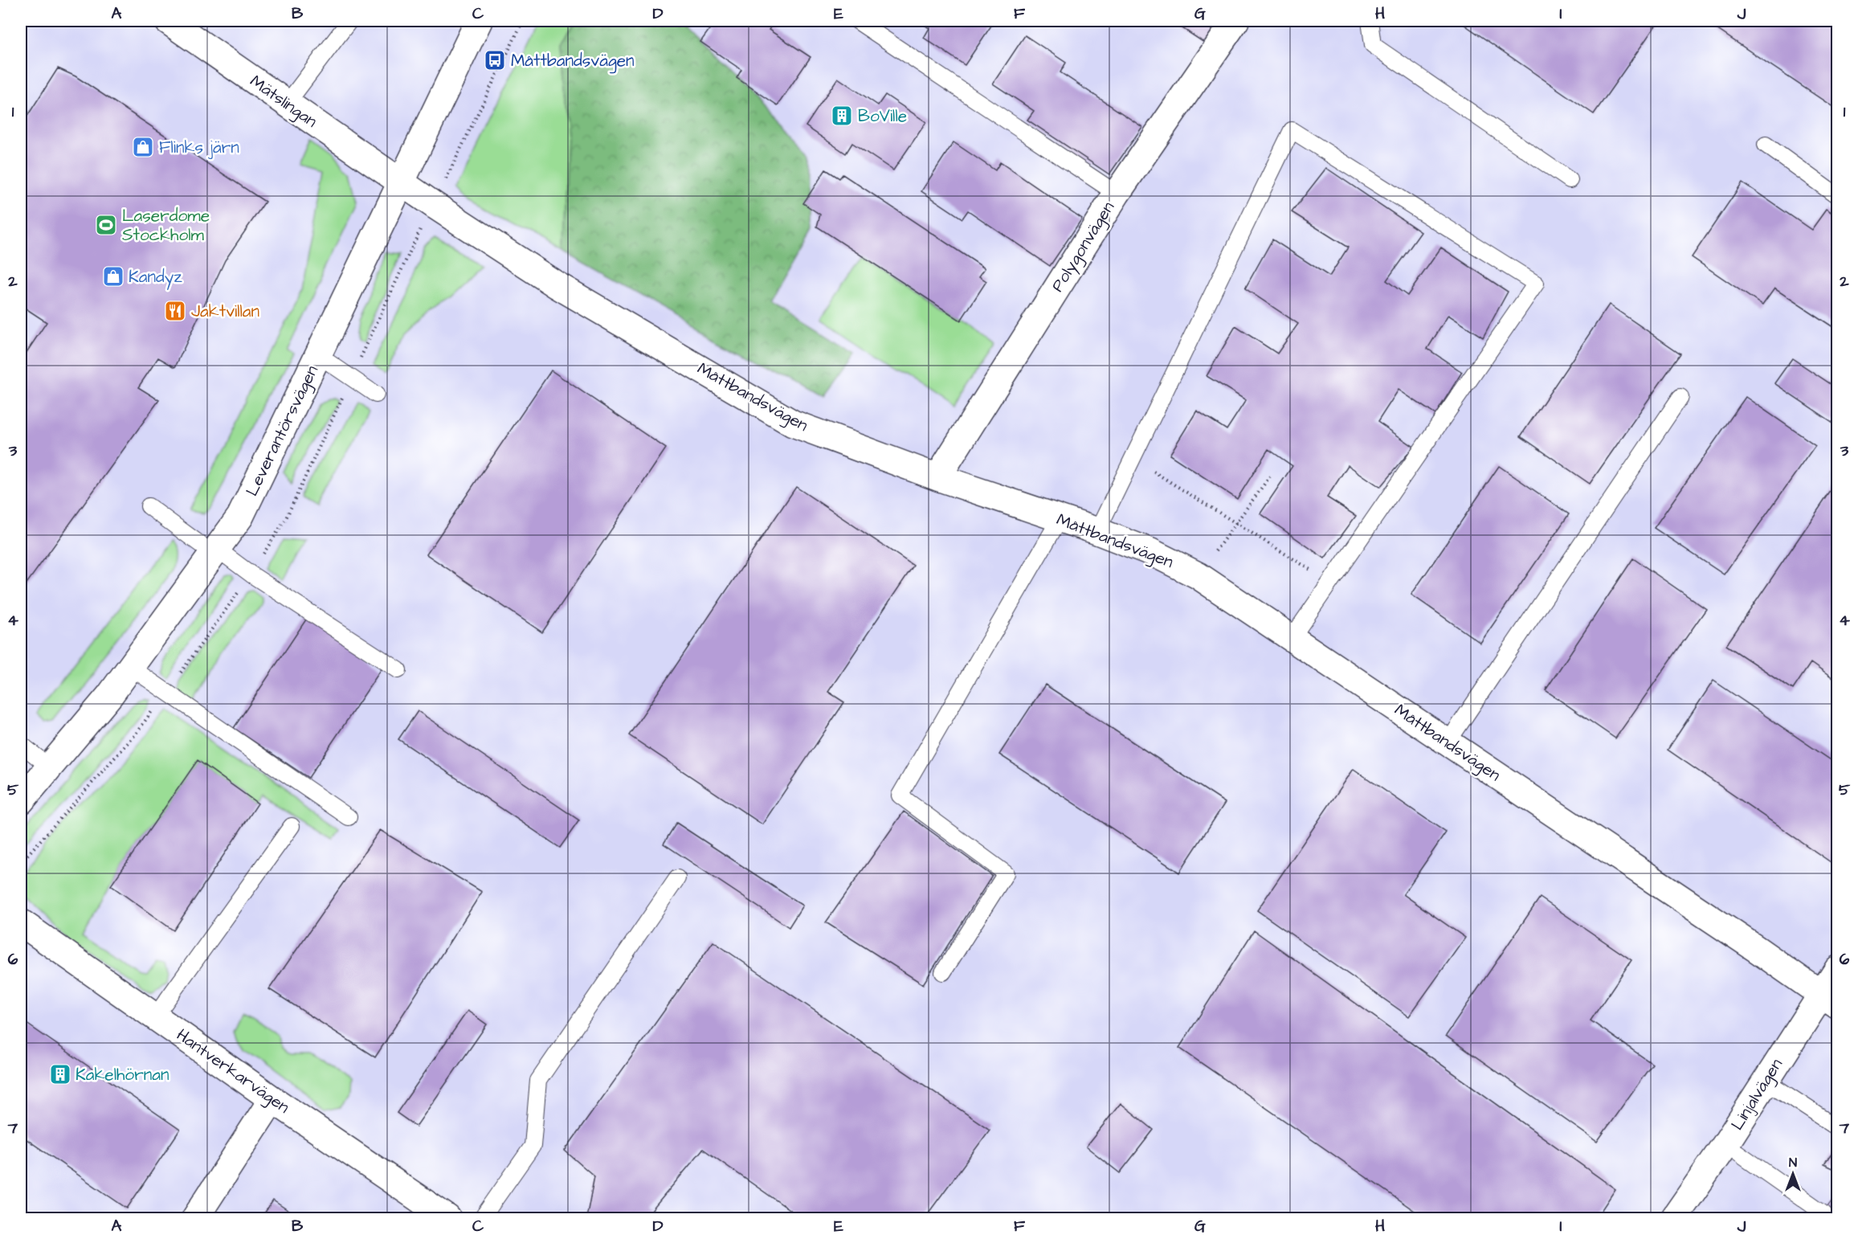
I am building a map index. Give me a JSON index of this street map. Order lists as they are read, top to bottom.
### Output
{
  "streets": {
    "street": [
      "Mätslingan",
      "Polygonvägen",
      "Måttbandsvägen",
      "Leverantörsvägen",
      "Hantverkarvägen",
      "Linjalvägen"
    ]
  },
  "crossings": [
    ["Mätslingan", "Måttbandsvägen"],
    ["Mätslingan", "Leverantörsvägen"],
    ["Polygonvägen", "Måttbandsvägen"],
    ["Måttbandsvägen", "Leverantörsvägen"],
    ["Måttbandsvägen", "Linjalvägen"]
  ],
  "places": {
    "bus stop": ["Måttbandsvägen"],
    "building": ["BoVille", "Kakelhörnan"],
    "shop": ["Flinks järn", "Kandyz"],
    "sports": ["Laserdome Stockholm"],
    "restaurant": ["Jaktvillan"]
  },
  "north": "top",
  "grid": {
    "columns": [
      "A",
      "B",
      "C",
      "D",
      "E",
      "F",
      "G",
      "H",
      "I",
      "J"
    ],
    "rows": [
      "1",
      "2",
      "3",
      "4",
      "5",
      "6",
      "7"
    ]
  }
}
